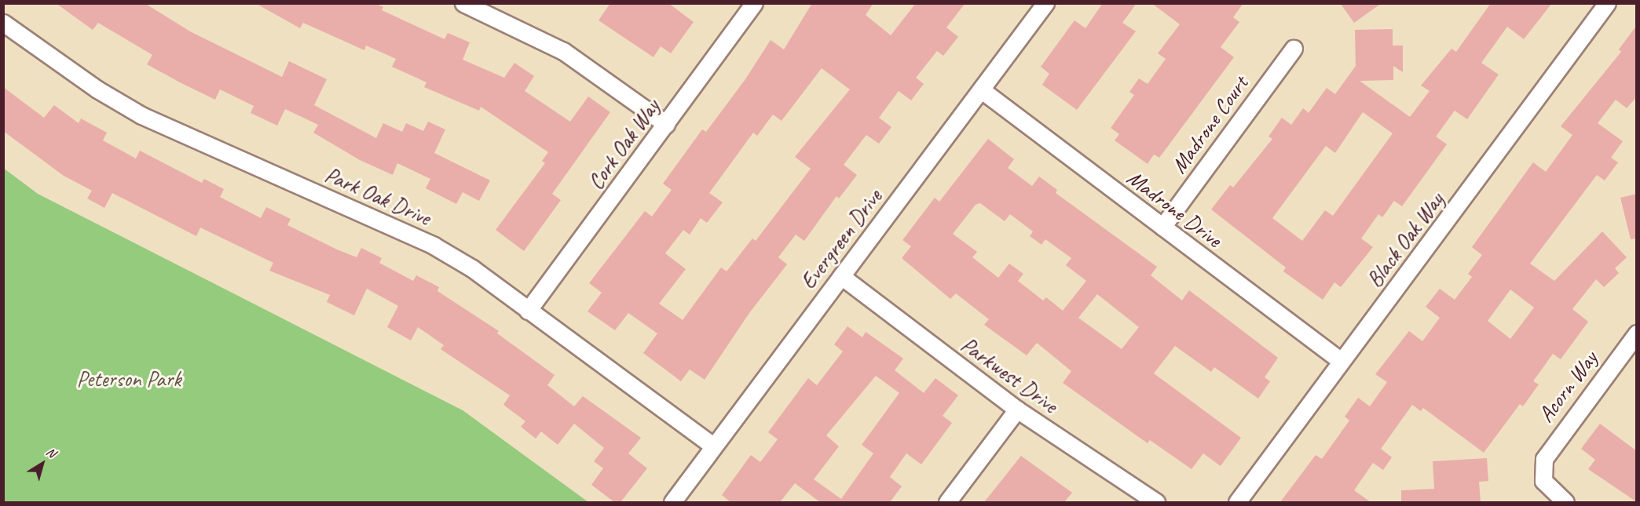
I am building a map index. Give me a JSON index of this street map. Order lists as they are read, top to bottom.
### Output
{
  "streets": {
    "street": [
      "Madrone Court",
      "Cork Oak Way",
      "Park Oak Drive",
      "Madrone Drive",
      "Evergreen Drive",
      "Black Oak Way",
      "Parkwest Drive",
      "Acorn Way"
    ]
  },
  "crossings": [
    ["Madrone Court", "Madrone Drive"],
    ["Cork Oak Way", "Park Oak Drive"],
    ["Park Oak Drive", "Evergreen Drive"],
    ["Madrone Drive", "Evergreen Drive"],
    ["Madrone Drive", "Black Oak Way"],
    ["Evergreen Drive", "Parkwest Drive"]
  ],
  "parks": ["Peterson Park"],
  "north": "top right"
}
